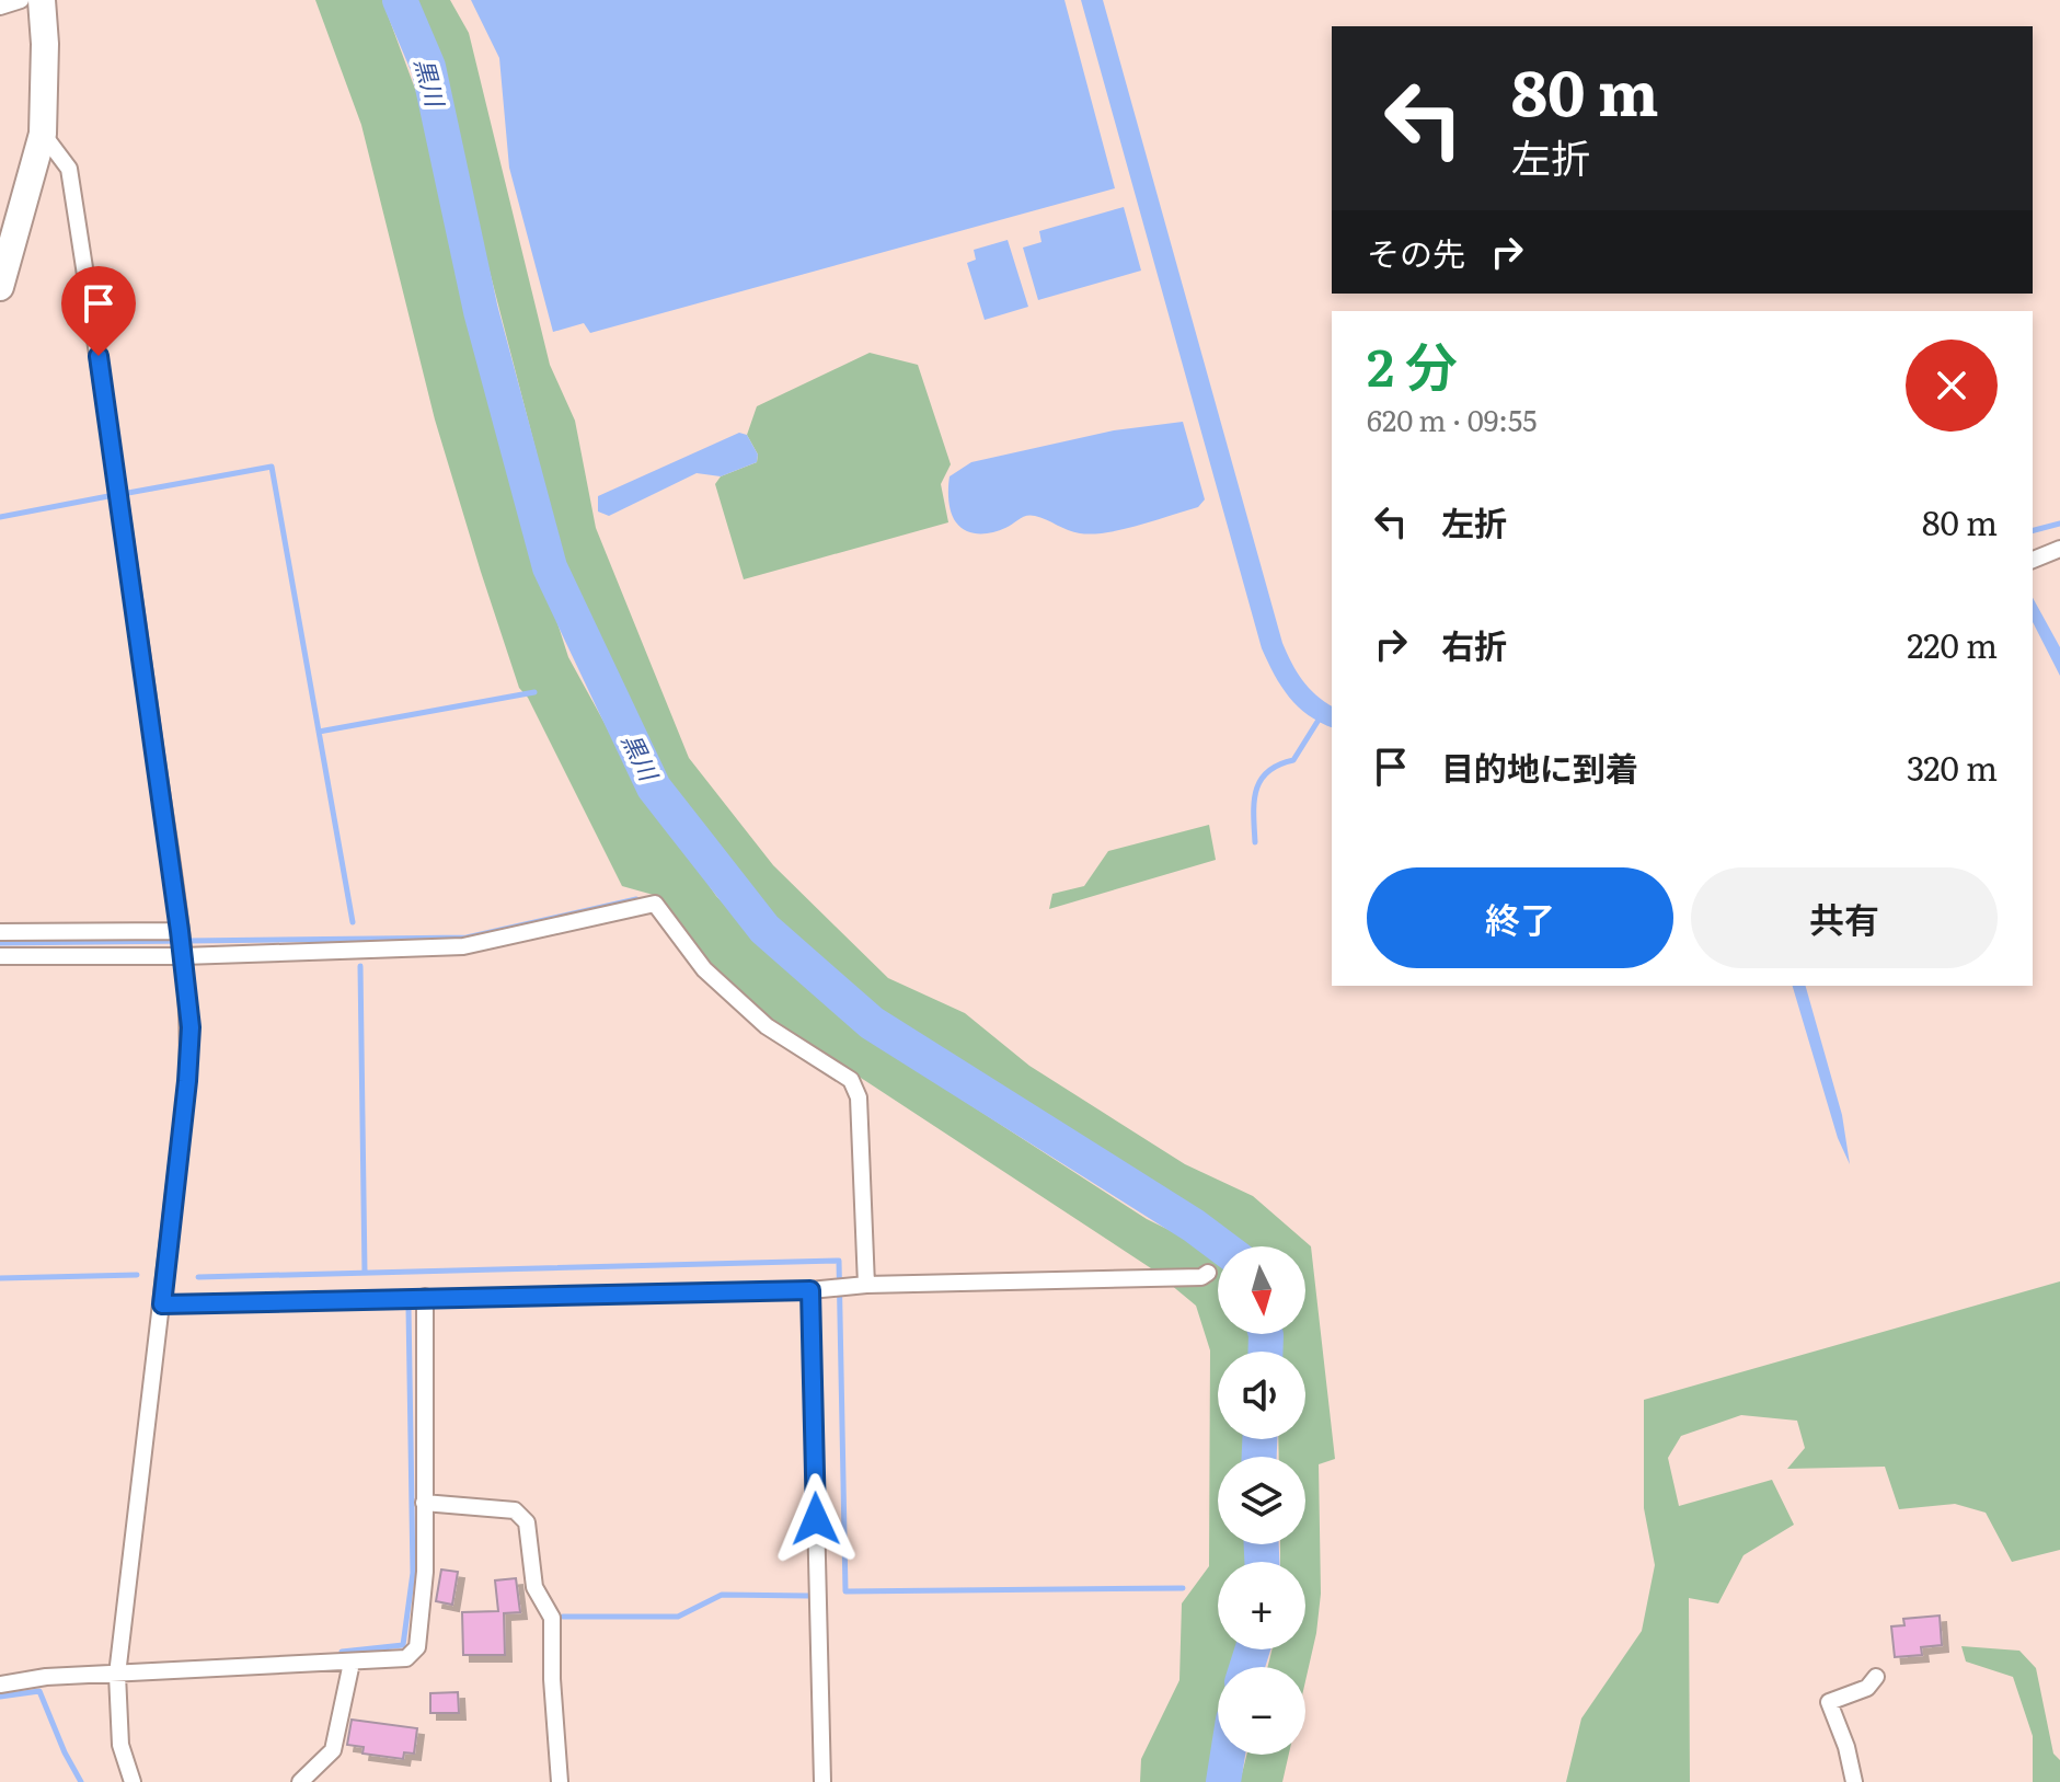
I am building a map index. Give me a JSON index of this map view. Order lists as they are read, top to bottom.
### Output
{
  "water": ["黒川"],
  "north": "bottom",
  "page": {
    "turn": ["80 m", "左折"],
    "then": "その先",
    "heading": ["2 分", "620 m · 09:55"],
    "list": [
      {
        "name": "左折",
        "value": "80 m"
      },
      {
        "name": "右折",
        "value": "220 m"
      },
      {
        "name": "目的地に到着",
        "value": "320 m"
      }
    ],
    "buttons": ["終了", "共有"],
    "map_buttons": ["+", "−"]
  }
}
